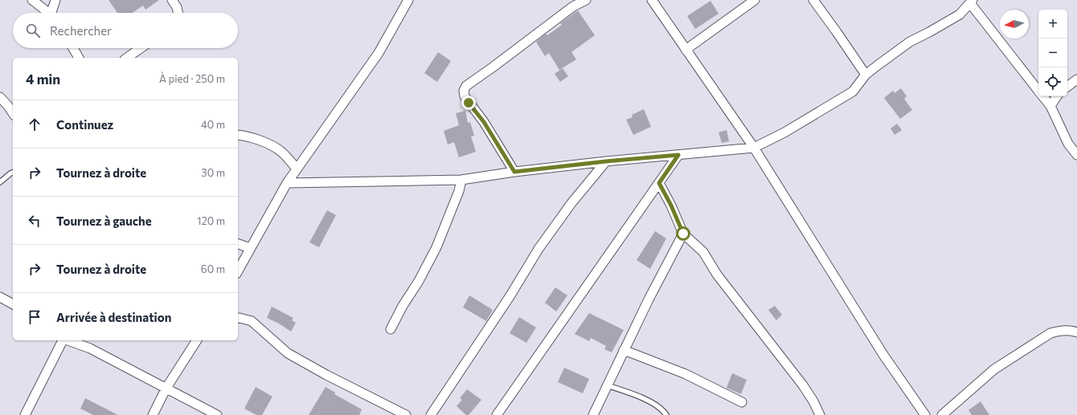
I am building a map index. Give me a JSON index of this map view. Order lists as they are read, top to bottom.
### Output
{
  "north": "left",
  "page": {
    "map_buttons": ["+", "−"],
    "search": "Rechercher",
    "heading": ["4 min", "À pied · 250 m"],
    "list": [
      ["Continuez", "40 m"],
      ["Tournez à droite", "30 m"],
      ["Tournez à gauche", "120 m"],
      ["Tournez à droite", "60 m"],
      "Arrivée à destination"
    ]
  }
}
